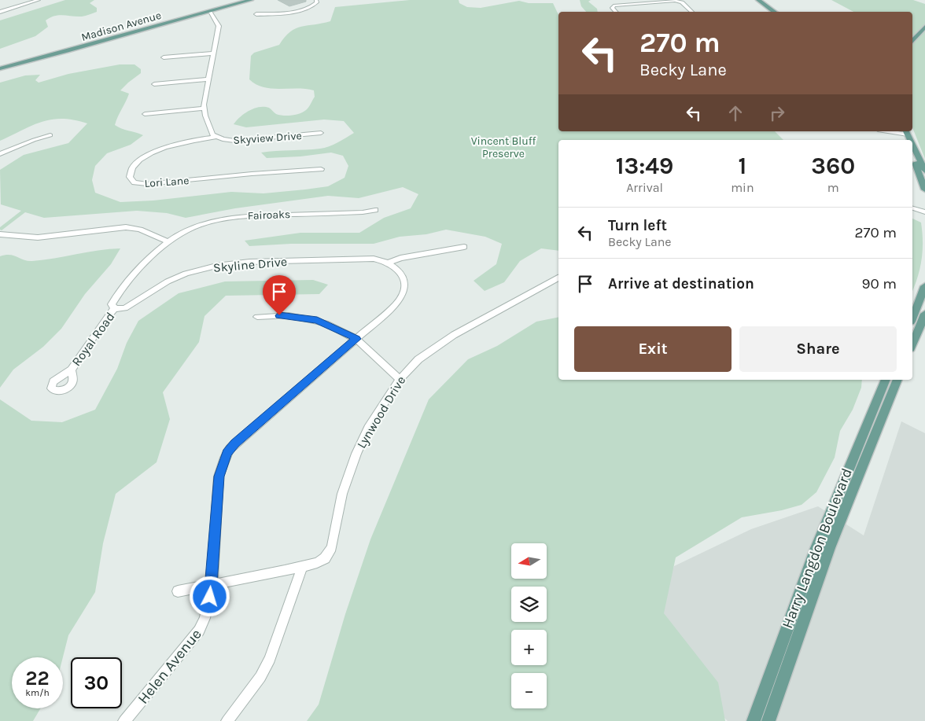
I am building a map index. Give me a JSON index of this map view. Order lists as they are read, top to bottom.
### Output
{
  "streets": {
    "main road": ["Madison Avenue", "Harry Langdon Boulevard"],
    "street": [
      "Skyview Drive",
      "Lori Lane",
      "Fairoaks",
      "Skyline Drive",
      "Royal Road",
      "Lynwood Drive",
      "Helen Avenue"
    ]
  },
  "crossings": [
    ["Skyview Drive", "Lori Lane"],
    ["Skyline Drive", "Royal Road"],
    ["Lynwood Drive", "Helen Avenue"]
  ],
  "parks": ["Vincent Bluff Preserve"],
  "north": "left",
  "page": {
    "turn": ["270 m", "Becky Lane"],
    "eta": [
      "13:49",
      "Arrival",
      "1",
      "min",
      "360",
      "m"
    ],
    "list": [
      {
        "name": "Turn left",
        "note": "Becky Lane",
        "value": "270 m"
      },
      {
        "name": "Arrive at destination",
        "value": "90 m"
      }
    ],
    "buttons": ["Exit", "Share"],
    "map_buttons": ["+", "−"],
    "speed": "22 km/h",
    "limit": "30"
  }
}
